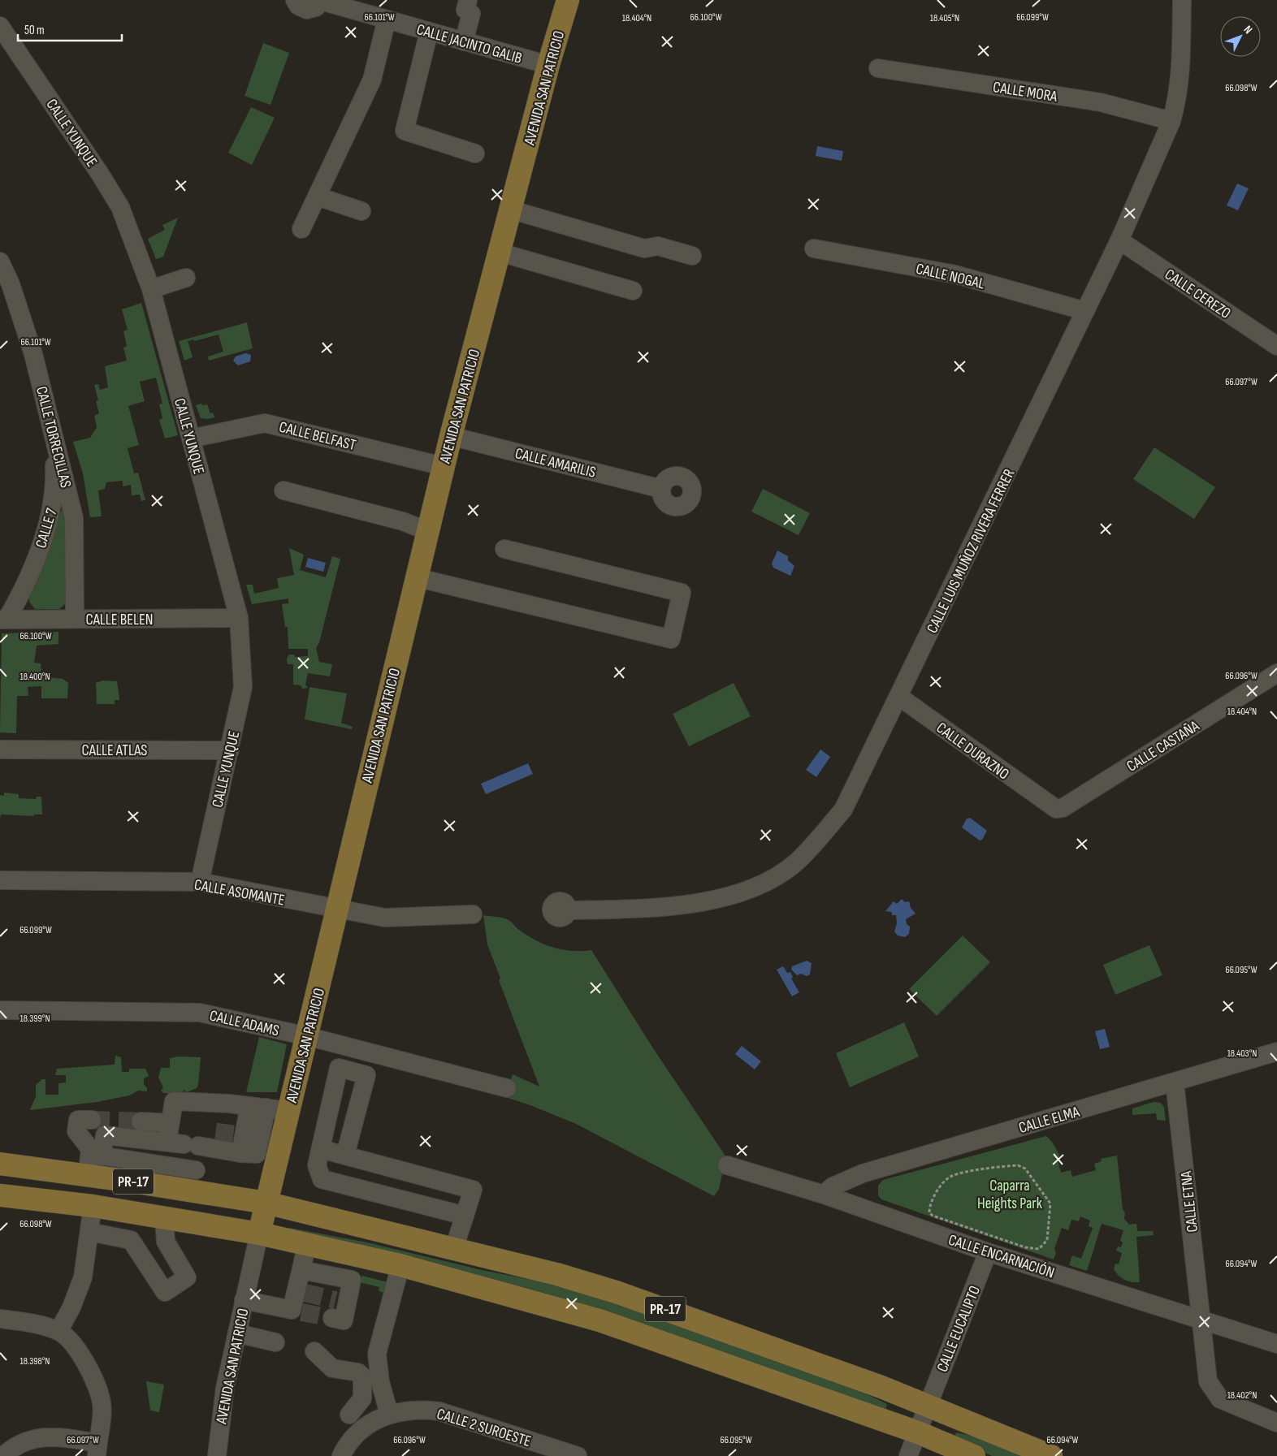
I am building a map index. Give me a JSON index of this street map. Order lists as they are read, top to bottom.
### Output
{
  "streets": {
    "main road": ["AVENIDA SAN PATRICIO", "PR-17"],
    "street": [
      "CALLE JACINTO GALIB",
      "CALLE MORA",
      "CALLE YUNQUE",
      "CALLE NOGAL",
      "CALLE CEREZO",
      "CALLE BELFAST",
      "CALLE TORRECILLAS",
      "CALLE AMARILIS",
      "CALLE 7",
      "CALLE LUIS MUÑOZ RIVERA FERRER",
      "CALLE BELEN",
      "CALLE CASTAÑA",
      "CALLE ATLAS",
      "CALLE DURAZNO",
      "CALLE ASOMANTE",
      "CALLE ADAMS",
      "CALLE ELMA",
      "CALLE ETNA",
      "CALLE ENCARNACIÓN",
      "CALLE EUCALIPTO",
      "CALLE 2 SUROESTE"
    ]
  },
  "crossings": [
    ["CALLE JACINTO GALIB", "AVENIDA SAN PATRICIO"],
    ["AVENIDA SAN PATRICIO", "CALLE BELFAST"],
    ["AVENIDA SAN PATRICIO", "CALLE AMARILIS"],
    ["AVENIDA SAN PATRICIO", "CALLE ASOMANTE"],
    ["AVENIDA SAN PATRICIO", "CALLE ADAMS"],
    ["AVENIDA SAN PATRICIO", "PR-17"],
    ["CALLE MORA", "CALLE LUIS MUÑOZ RIVERA FERRER"],
    ["CALLE YUNQUE", "CALLE BELFAST"],
    ["CALLE YUNQUE", "CALLE BELEN"],
    ["CALLE YUNQUE", "CALLE ATLAS"],
    ["CALLE YUNQUE", "CALLE ASOMANTE"],
    ["CALLE NOGAL", "CALLE LUIS MUÑOZ RIVERA FERRER"],
    ["CALLE CEREZO", "CALLE LUIS MUÑOZ RIVERA FERRER"],
    ["CALLE TORRECILLAS", "CALLE 7"],
    ["CALLE TORRECILLAS", "CALLE BELEN"],
    ["CALLE 7", "CALLE BELEN"],
    ["CALLE LUIS MUÑOZ RIVERA FERRER", "CALLE DURAZNO"],
    ["CALLE CASTAÑA", "CALLE DURAZNO"],
    ["CALLE ELMA", "CALLE ETNA"],
    ["CALLE ELMA", "CALLE ENCARNACIÓN"],
    ["PR-17", "CALLE EUCALIPTO"],
    ["CALLE ETNA", "CALLE ENCARNACIÓN"],
    ["CALLE ENCARNACIÓN", "CALLE EUCALIPTO"]
  ],
  "parks": ["Caparra Heights Park"],
  "scale_bar": "50 m",
  "north": "top right",
  "coordinates": [
    "66.099°W",
    "66.101°W",
    "66.100°W",
    "18.405°N",
    "18.404°N",
    "66.098°W",
    "66.097°W",
    "66.096°W",
    "18.400°N",
    "66.095°W",
    "18.399°N",
    "18.403°N",
    "66.094°W",
    "18.398°N",
    "18.402°N"
  ]
}
